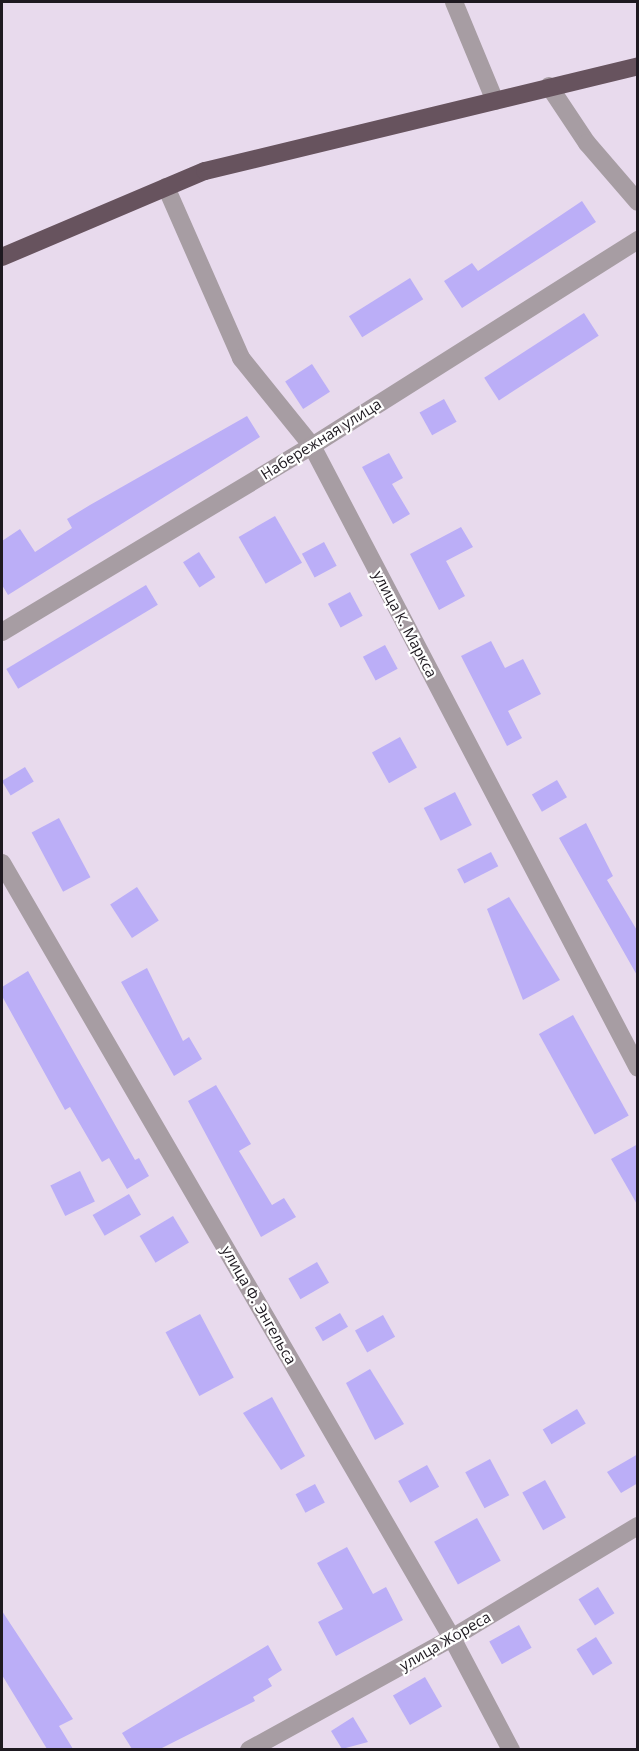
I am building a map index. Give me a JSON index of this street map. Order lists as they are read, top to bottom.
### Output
{
  "streets": {
    "street": [
      "Набережная улица",
      "улица К. Маркса",
      "улица Ф. Энгельса",
      "улица Жореса"
    ]
  },
  "crossings": [
    ["Набережная улица", "улица К. Маркса"],
    ["улица Ф. Энгельса", "улица Жореса"]
  ]
}
